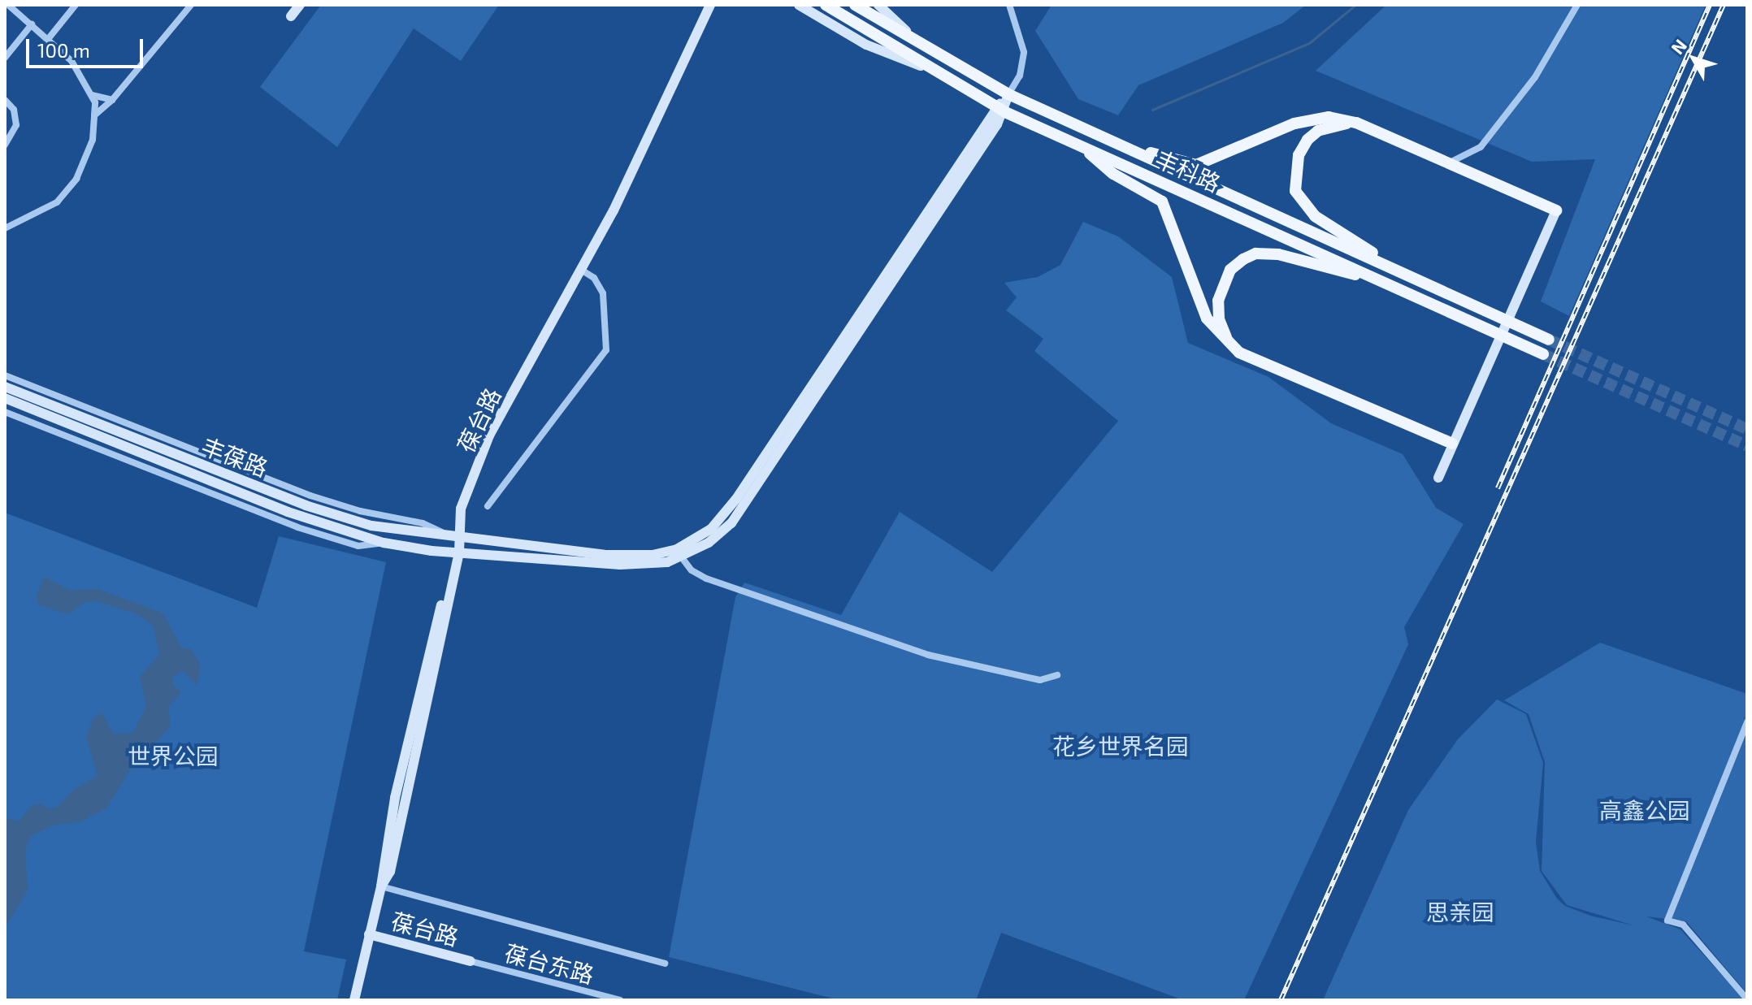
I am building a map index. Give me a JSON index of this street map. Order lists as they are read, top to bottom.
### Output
{
  "streets": {
    "main road": ["丰科路", "葆台路", "丰葆路"],
    "street": ["葆台东路"]
  },
  "crossings": [
    ["葆台路", "丰葆路"],
    ["葆台路", "葆台东路"]
  ],
  "parks": [
    "花乡世界名园",
    "世界公园",
    "高鑫公园",
    "思亲园"
  ],
  "scale_bar": "100 m",
  "north": "top left"
}
